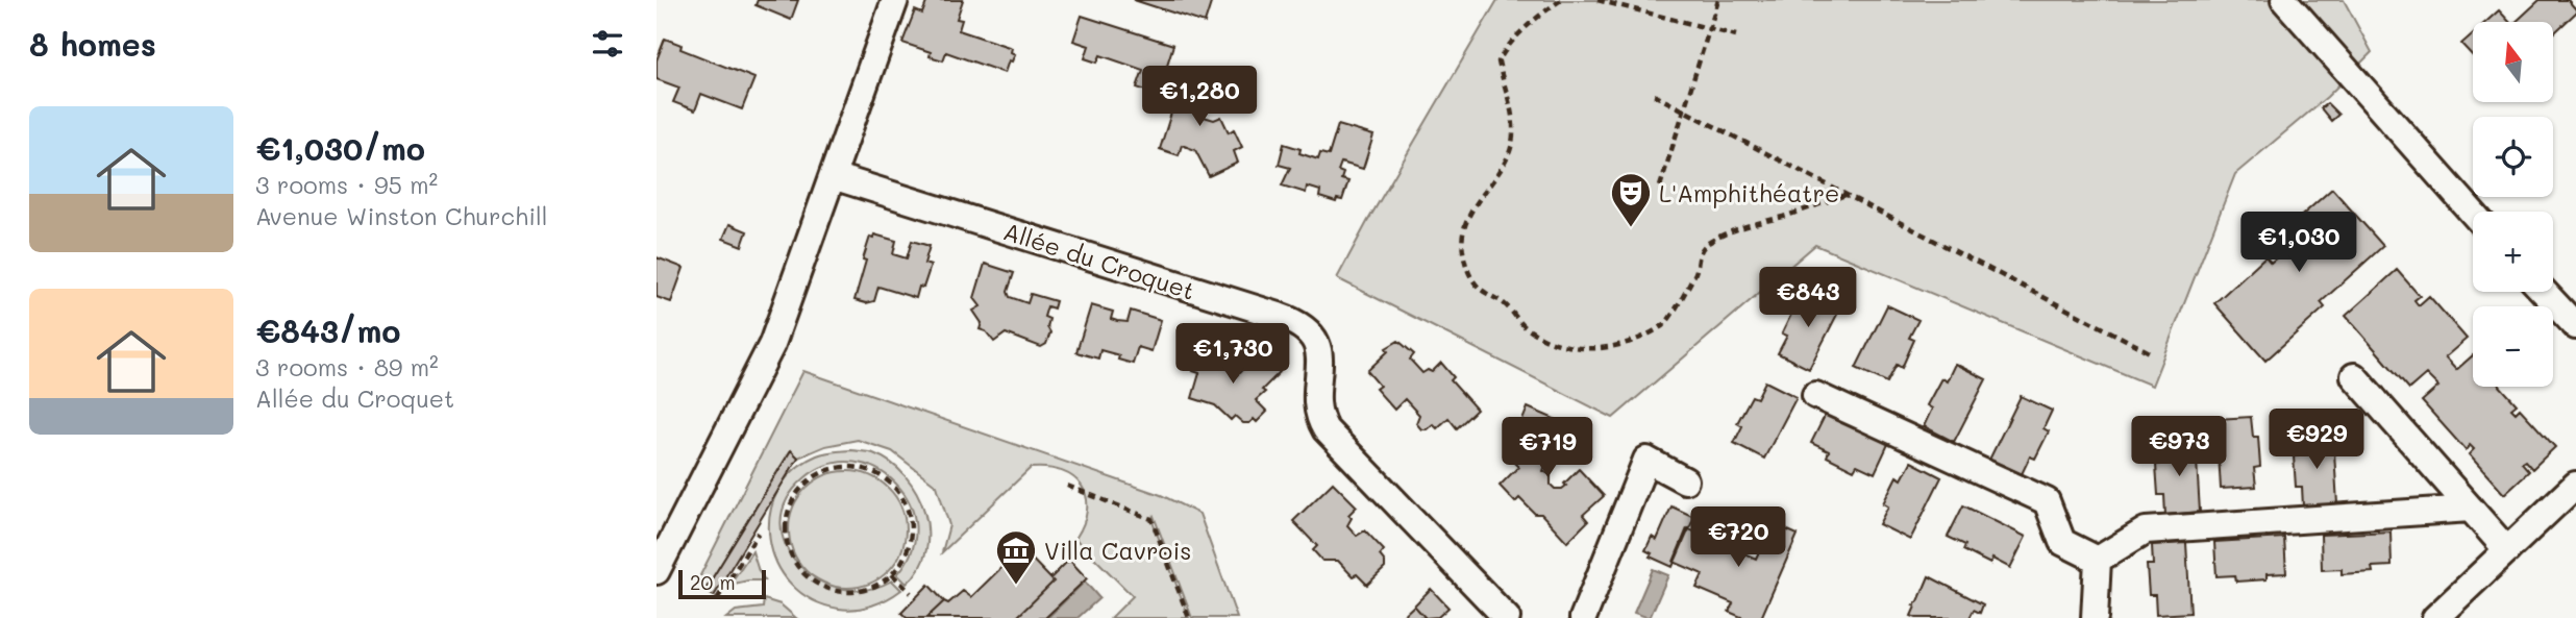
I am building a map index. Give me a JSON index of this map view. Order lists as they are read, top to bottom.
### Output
{
  "streets": {
    "street": ["Allée du Croquet"]
  },
  "places": {
    "theatre": ["L'Amphithéatre"],
    "museum": ["Villa Cavrois"]
  },
  "scale_bar": "20 m",
  "north": "top",
  "page": {
    "heading": "8 homes",
    "map_buttons": ["+", "−"],
    "price": [
      "€1,280",
      "€1,030",
      "€843",
      "€1,730",
      "€929",
      "€973",
      "€719",
      "€720"
    ],
    "list": [
      {
        "name": "€1,030/mo",
        "note": "3 rooms · 95 m² · Avenue Winston Churchill"
      },
      {
        "name": "€843/mo",
        "note": "3 rooms · 89 m² · Allée du Croquet"
      }
    ],
    "scale": "20 m"
  }
}
